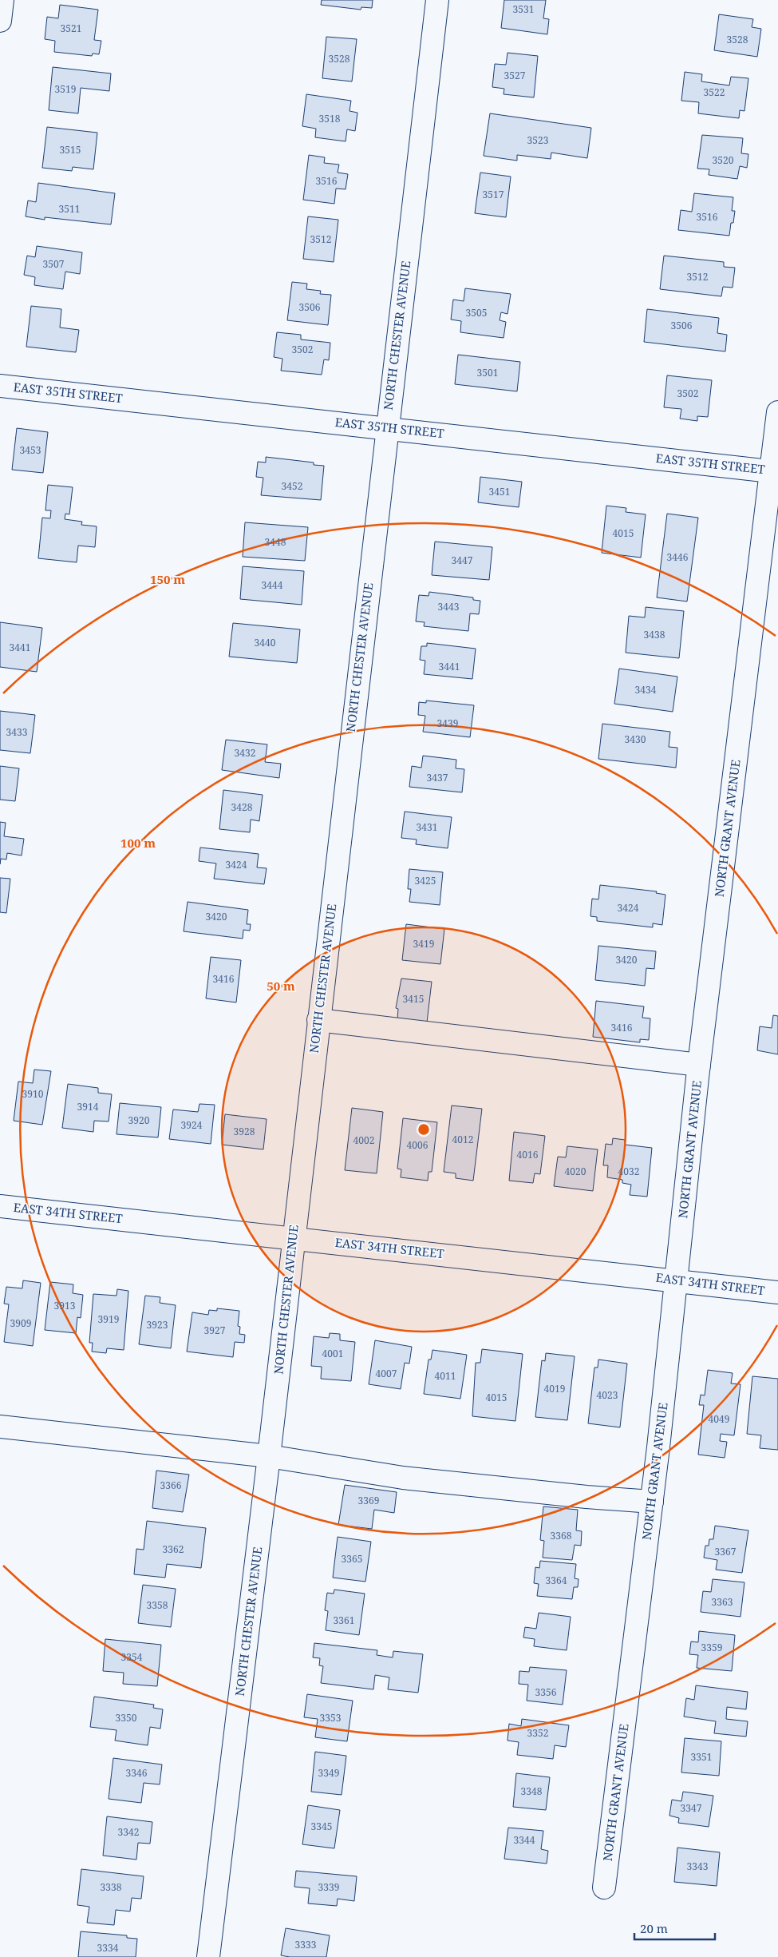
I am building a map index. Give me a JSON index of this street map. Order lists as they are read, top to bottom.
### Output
{
  "streets": {
    "street": [
      "NORTH CHESTER AVENUE",
      "EAST 35TH STREET",
      "NORTH GRANT AVENUE",
      "EAST 34TH STREET"
    ]
  },
  "crossings": [
    ["NORTH CHESTER AVENUE", "EAST 35TH STREET"],
    ["NORTH CHESTER AVENUE", "EAST 34TH STREET"],
    ["EAST 35TH STREET", "NORTH GRANT AVENUE"],
    ["NORTH GRANT AVENUE", "EAST 34TH STREET"]
  ],
  "house_numbers": [
    "3531",
    "3521",
    "3528",
    "3528",
    "3527",
    "3519",
    "3522",
    "3518",
    "3523",
    "3515",
    "3520",
    "3516",
    "3517",
    "3511",
    "3516",
    "3512",
    "3507",
    "3512",
    "3506",
    "3505",
    "3506",
    "3502",
    "3501",
    "3502",
    "3453",
    "3452",
    "3451",
    "4015",
    "3448",
    "3446",
    "3447",
    "3444",
    "3443",
    "3438",
    "3440",
    "3441",
    "3441",
    "3434",
    "3439",
    "3433",
    "3430",
    "3432",
    "3437",
    "3428",
    "3431",
    "3424",
    "3425",
    "3424",
    "3420",
    "3419",
    "3420",
    "3416",
    "3415",
    "3416",
    "3910",
    "3914",
    "3920",
    "3924",
    "3928",
    "4012",
    "4002",
    "4006",
    "4016",
    "4020",
    "4032",
    "3913",
    "3919",
    "3909",
    "3923",
    "3927",
    "4001",
    "4007",
    "4011",
    "4019",
    "4023",
    "4015",
    "4049",
    "3366",
    "3369",
    "3368",
    "3362",
    "3367",
    "3365",
    "3364",
    "3363",
    "3358",
    "3361",
    "3359",
    "3354",
    "3356",
    "3350",
    "3353",
    "3352",
    "3351",
    "3346",
    "3349",
    "3348",
    "3347",
    "3345",
    "3342",
    "3344",
    "3343",
    "3338",
    "3339",
    "3333",
    "3334"
  ],
  "scale_bar": "20 m",
  "rings": ["150 m", "100 m", "50 m"]
}
